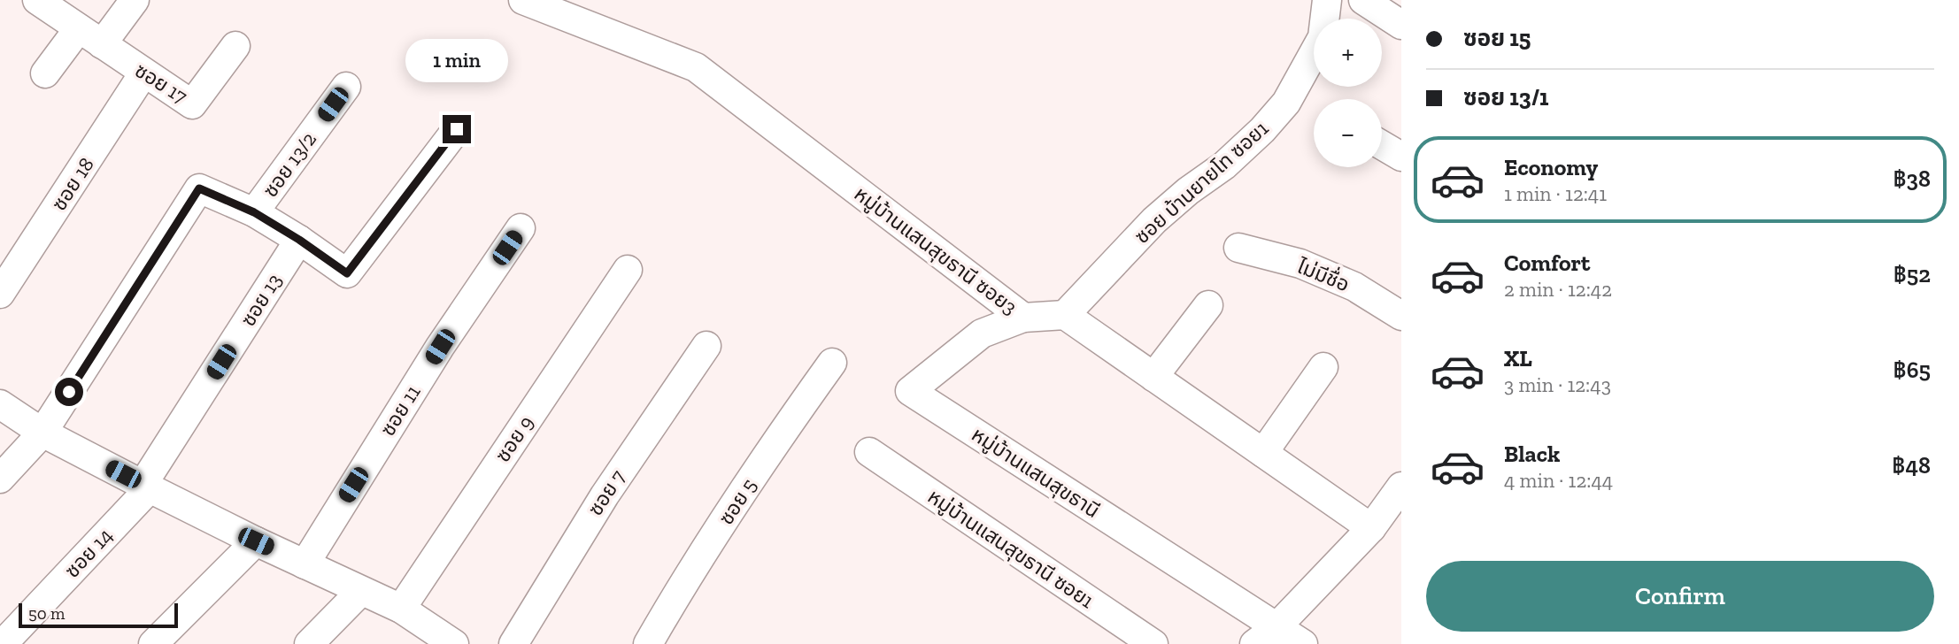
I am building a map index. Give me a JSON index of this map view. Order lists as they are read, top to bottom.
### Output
{
  "streets": {
    "street": [
      "ซอย 17",
      "ซอย 13/2",
      "ซอย บ้านยายโท ซอย1",
      "ซอย 18",
      "หมู่บ้านแสนสุขธานี ซอย3",
      "ไม่มีชื่อ",
      "ซอย 13",
      "ซอย 11",
      "ซอย 9",
      "หมู่บ้านแสนสุขธานี",
      "ซอย 7",
      "ซอย 5",
      "หมู่บ้านแสนสุขธานี ซอย1",
      "ซอย 14"
    ]
  },
  "crossings": [
    ["ซอย 17", "ซอย 18"],
    ["ซอย บ้านยายโท ซอย1", "หมู่บ้านแสนสุขธานี ซอย3"],
    ["หมู่บ้านแสนสุขธานี ซอย3", "หมู่บ้านแสนสุขธานี"],
    ["ซอย 13", "ซอย 14"]
  ],
  "scale_bar": "50 m",
  "page": {
    "banner": ["ซอย 15", "ซอย 13/1"],
    "map_buttons": ["+", "−"],
    "bubble": "1 min",
    "list": [
      {
        "name": "Economy",
        "note": "1 min · 12:41",
        "value": "฿38"
      },
      {
        "name": "Comfort",
        "note": "2 min · 12:42",
        "value": "฿52"
      },
      {
        "name": "XL",
        "note": "3 min · 12:43",
        "value": "฿65"
      },
      {
        "name": "Black",
        "note": "4 min · 12:44",
        "value": "฿48"
      }
    ],
    "buttons": "Confirm",
    "scale": "50 m"
  }
}
